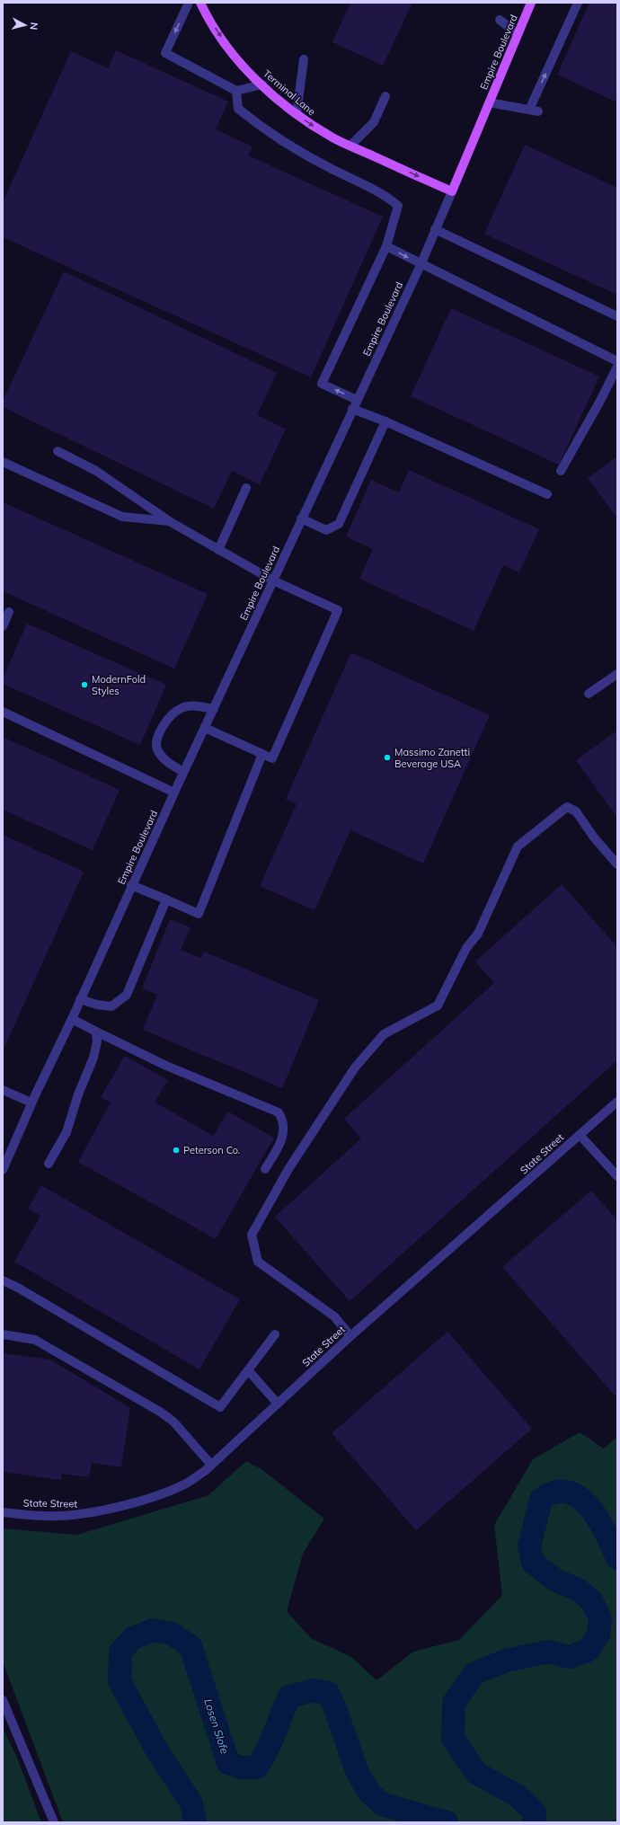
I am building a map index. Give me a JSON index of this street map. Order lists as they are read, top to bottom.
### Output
{
  "streets": {
    "main road": ["Empire Boulevard", "Terminal Lane"],
    "street": ["State Street"]
  },
  "crossings": [
    ["Empire Boulevard", "Terminal Lane"]
  ],
  "one_way": ["Terminal Lane"],
  "water": ["Losen Slofe"],
  "places": ["ModernFold Styles", "Massimo Zanetti Beverage USA", "Peterson Co."],
  "north": "right"
}
